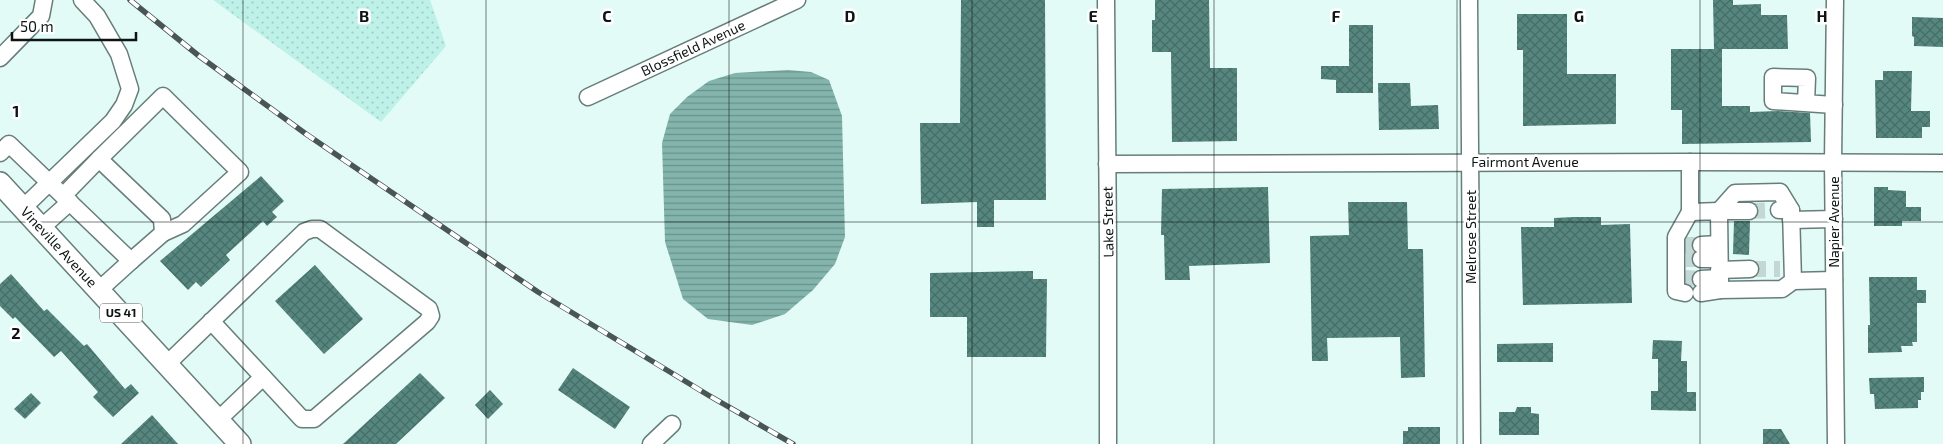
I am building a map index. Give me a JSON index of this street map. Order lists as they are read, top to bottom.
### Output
{
  "streets": {
    "main road": ["Vineville Avenue", "US 41"],
    "street": [
      "Blossfield Avenue",
      "Fairmont Avenue",
      "Lake Street",
      "Napier Avenue",
      "Melrose Street"
    ]
  },
  "crossings": [
    ["Fairmont Avenue", "Lake Street"],
    ["Fairmont Avenue", "Napier Avenue"],
    ["Fairmont Avenue", "Melrose Street"]
  ],
  "scale_bar": "50 m",
  "grid": {
    "columns": [
      "B",
      "C",
      "D",
      "E",
      "F",
      "G",
      "H"
    ],
    "rows": ["1", "2"]
  }
}
